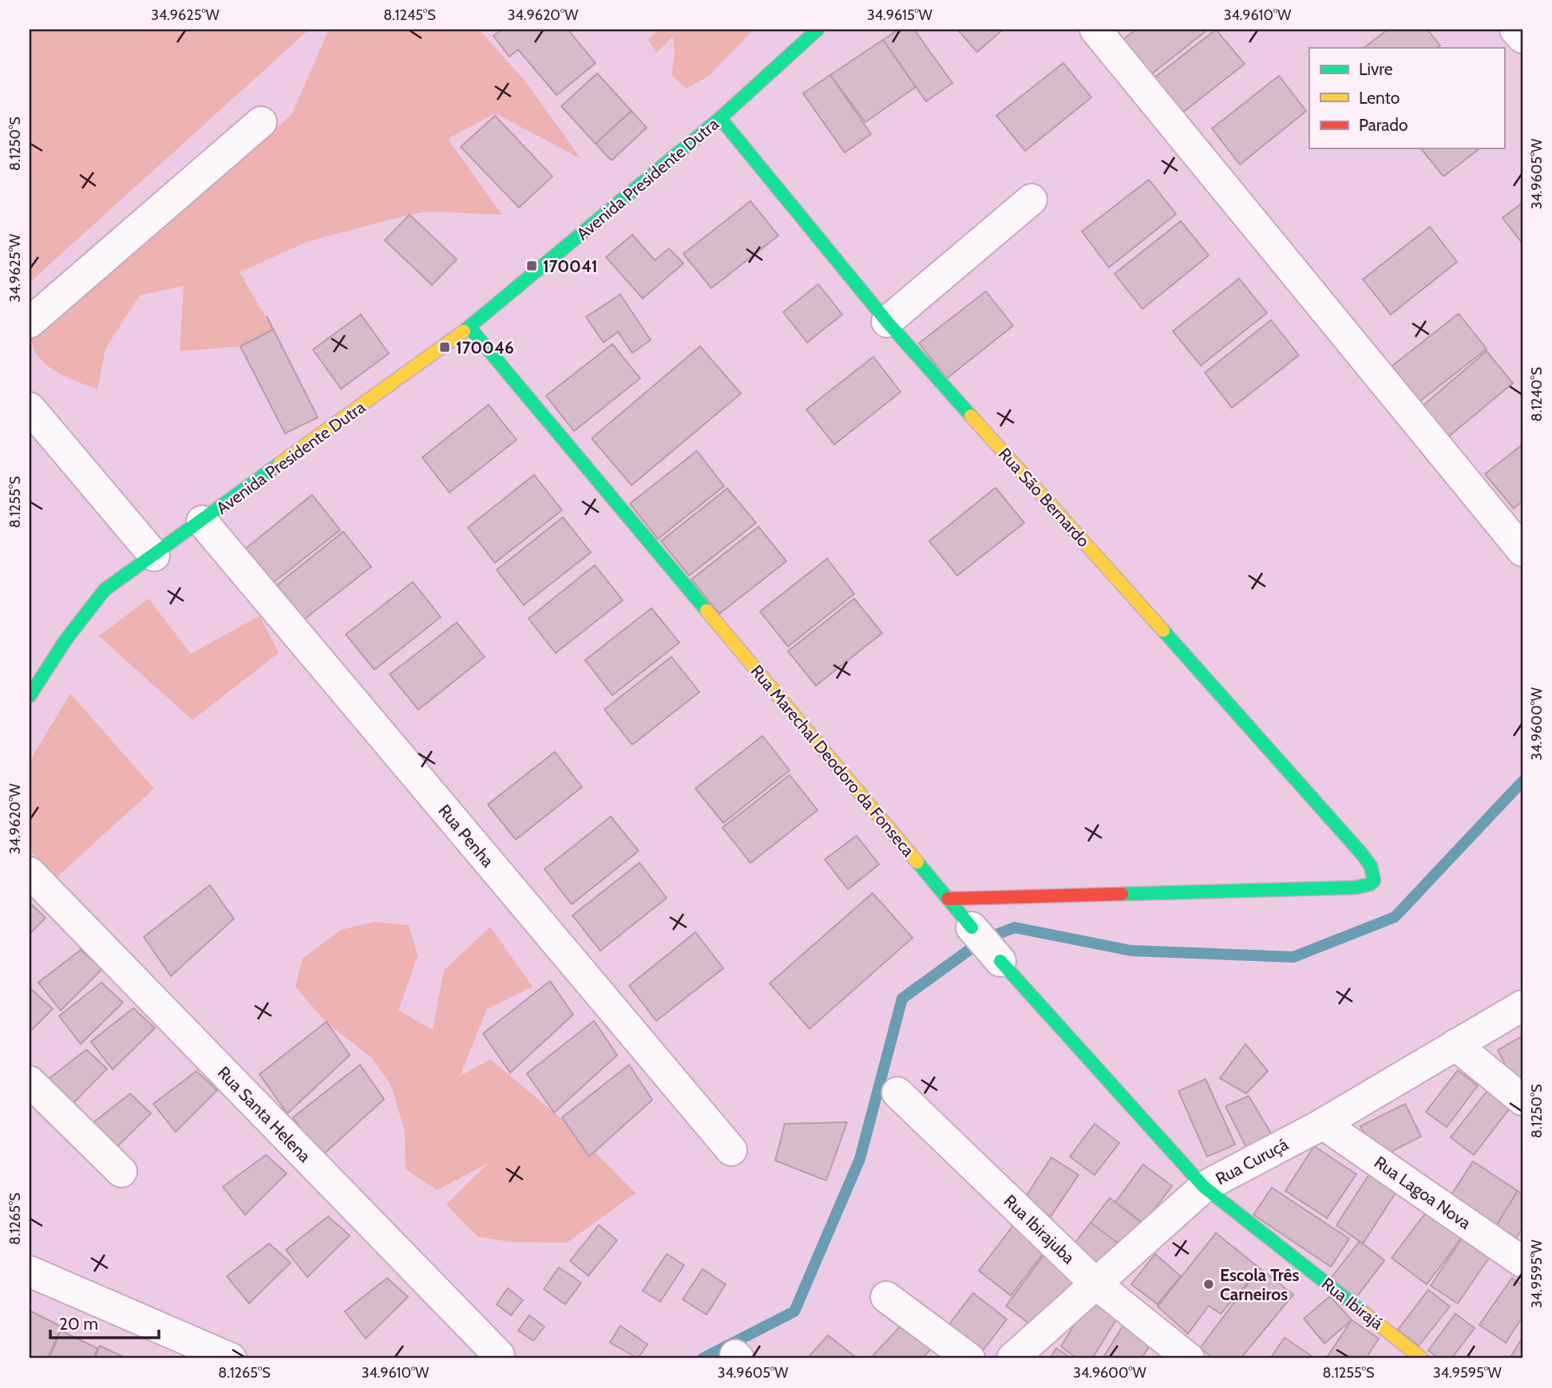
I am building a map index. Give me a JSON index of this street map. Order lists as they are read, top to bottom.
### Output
{
  "streets": {
    "street": [
      "Avenida Presidente Dutra",
      "Rua São Bernardo",
      "Rua Marechal Deodoro da Fonseca",
      "Rua Penha",
      "Rua Santa Helena",
      "Rua Curuçá",
      "Rua Lagoa Nova",
      "Rua Ibirajuba",
      "Rua Ibirajá"
    ]
  },
  "crossings": [
    ["Avenida Presidente Dutra", "Rua São Bernardo"],
    ["Avenida Presidente Dutra", "Rua Marechal Deodoro da Fonseca"],
    ["Avenida Presidente Dutra", "Rua Penha"],
    ["Rua São Bernardo", "Rua Marechal Deodoro da Fonseca"],
    ["Rua Marechal Deodoro da Fonseca", "Rua Curuçá"],
    ["Rua Marechal Deodoro da Fonseca", "Rua Ibirajá"],
    ["Rua Curuçá", "Rua Lagoa Nova"],
    ["Rua Curuçá", "Rua Ibirajuba"],
    ["Rua Curuçá", "Rua Ibirajá"]
  ],
  "places": {
    "transit": ["170041", "170046"],
    "other": ["Escola Três Carneiros"]
  },
  "legend": ["Livre", "Lento", "Parado"],
  "scale_bar": "20 m",
  "coordinates": [
    "34.9625°W",
    "8.1245°S",
    "34.9620°W",
    "34.9615°W",
    "34.9610°W",
    "8.1250°S",
    "34.9605°W",
    "8.1240°S",
    "8.1255°S",
    "34.9600°W",
    "8.1265°S",
    "34.9595°W"
  ]
}
